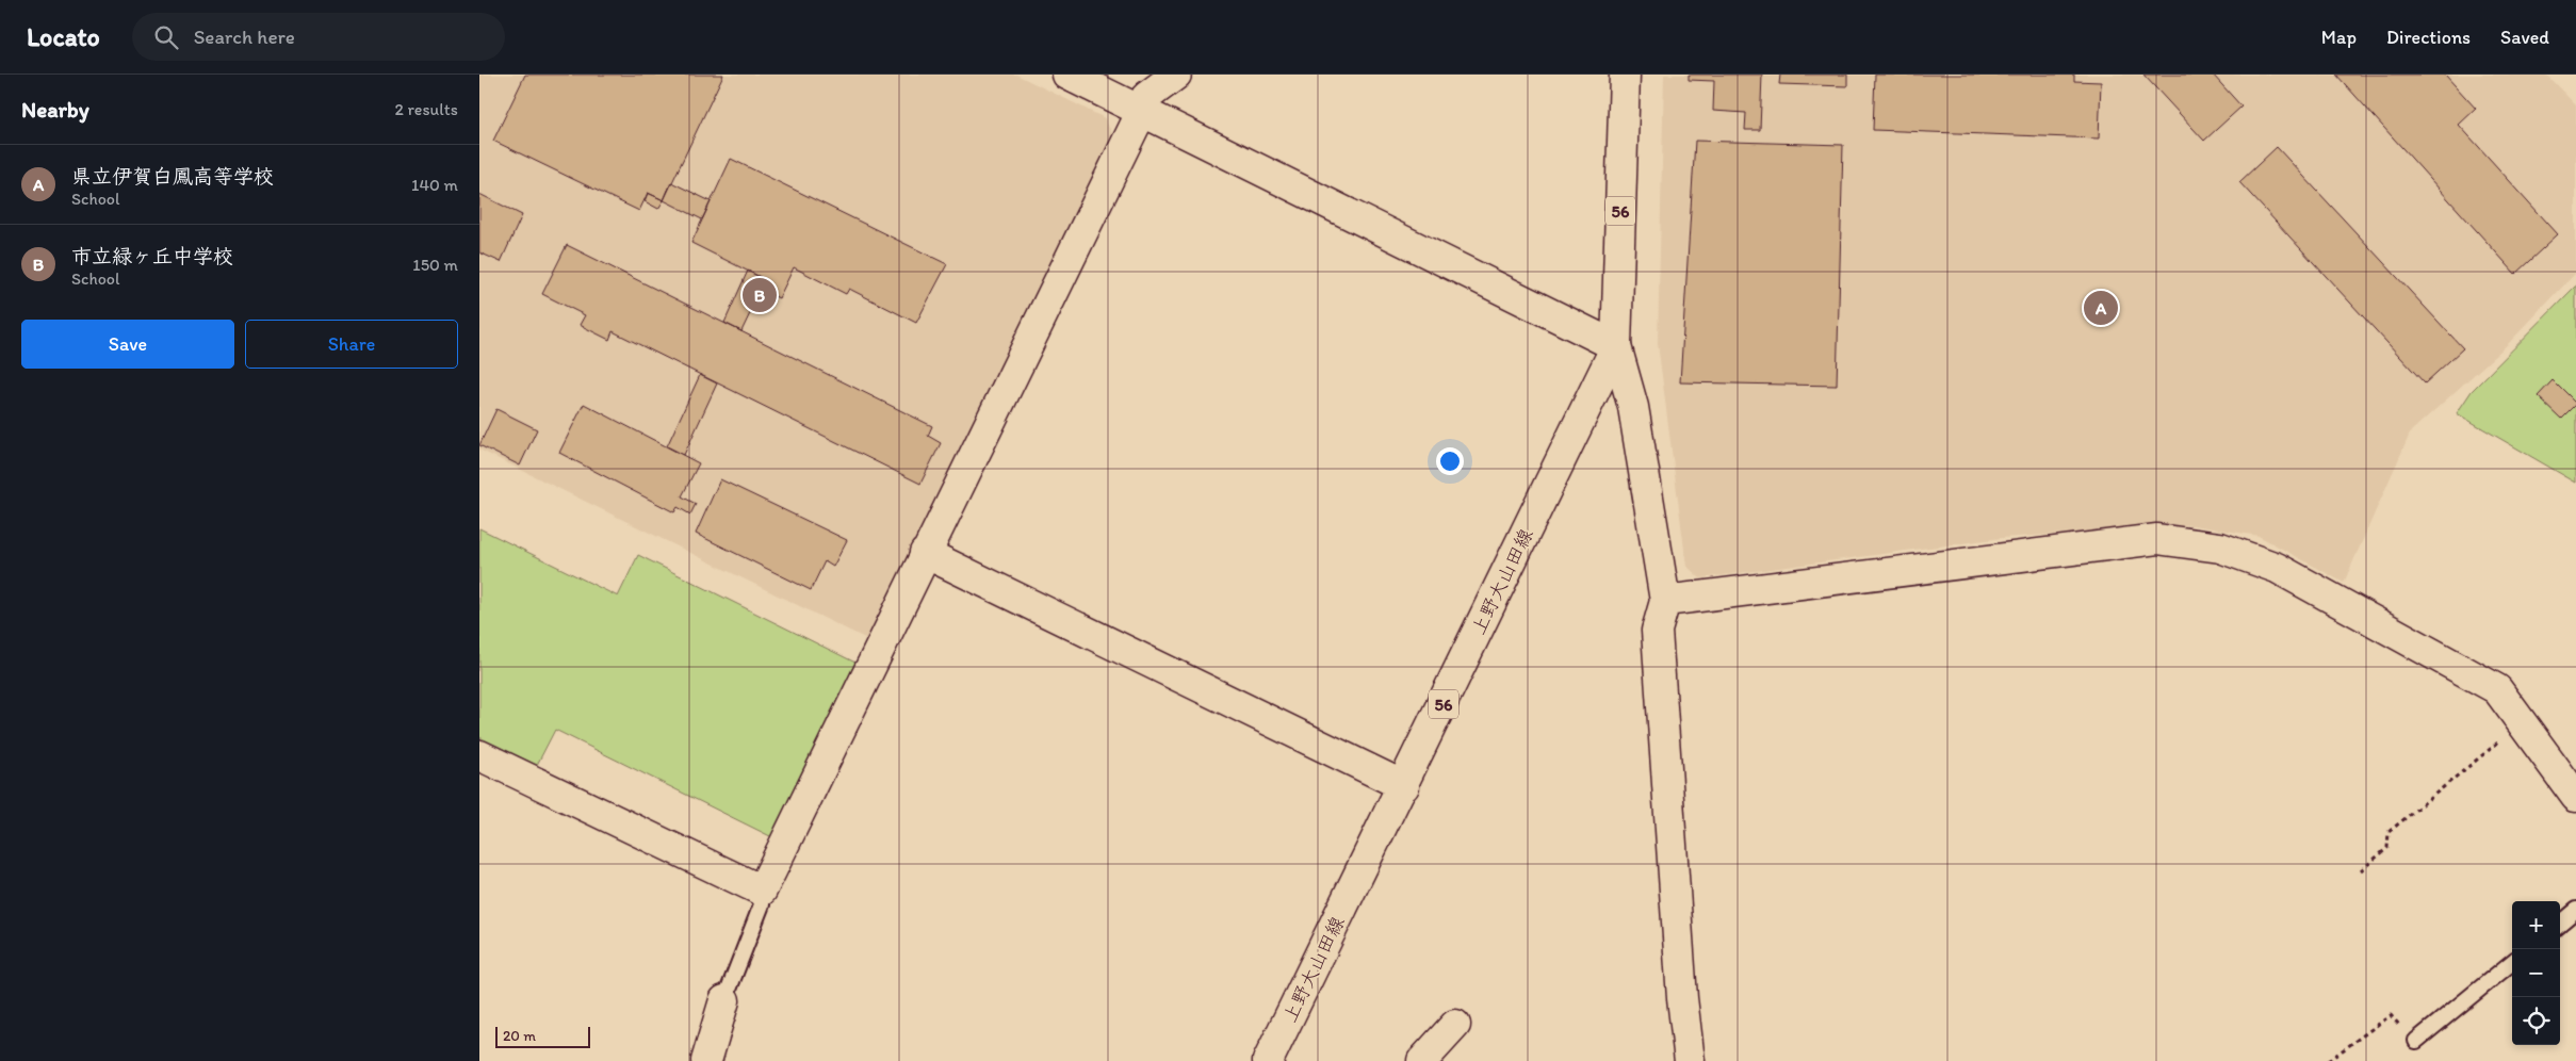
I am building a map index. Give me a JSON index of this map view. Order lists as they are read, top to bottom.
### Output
{
  "streets": {
    "street": ["56", "上野大山田線"]
  },
  "scale_bar": "20 m",
  "page": {
    "header": "Locato",
    "search": "Search here",
    "nav": ["Map", "Directions", "Saved"],
    "heading": ["Nearby", "2 results"],
    "list": [
      {
        "mark": "A",
        "name": "県立伊賀白鳳高等学校",
        "note": "School",
        "value": "140 m"
      },
      {
        "mark": "B",
        "name": "市立緑ヶ丘中学校",
        "note": "School",
        "value": "150 m"
      }
    ],
    "pins": ["B", "A"],
    "buttons": ["Save", "Share"],
    "map_buttons": ["+", "−"],
    "scale": "20 m"
  }
}
